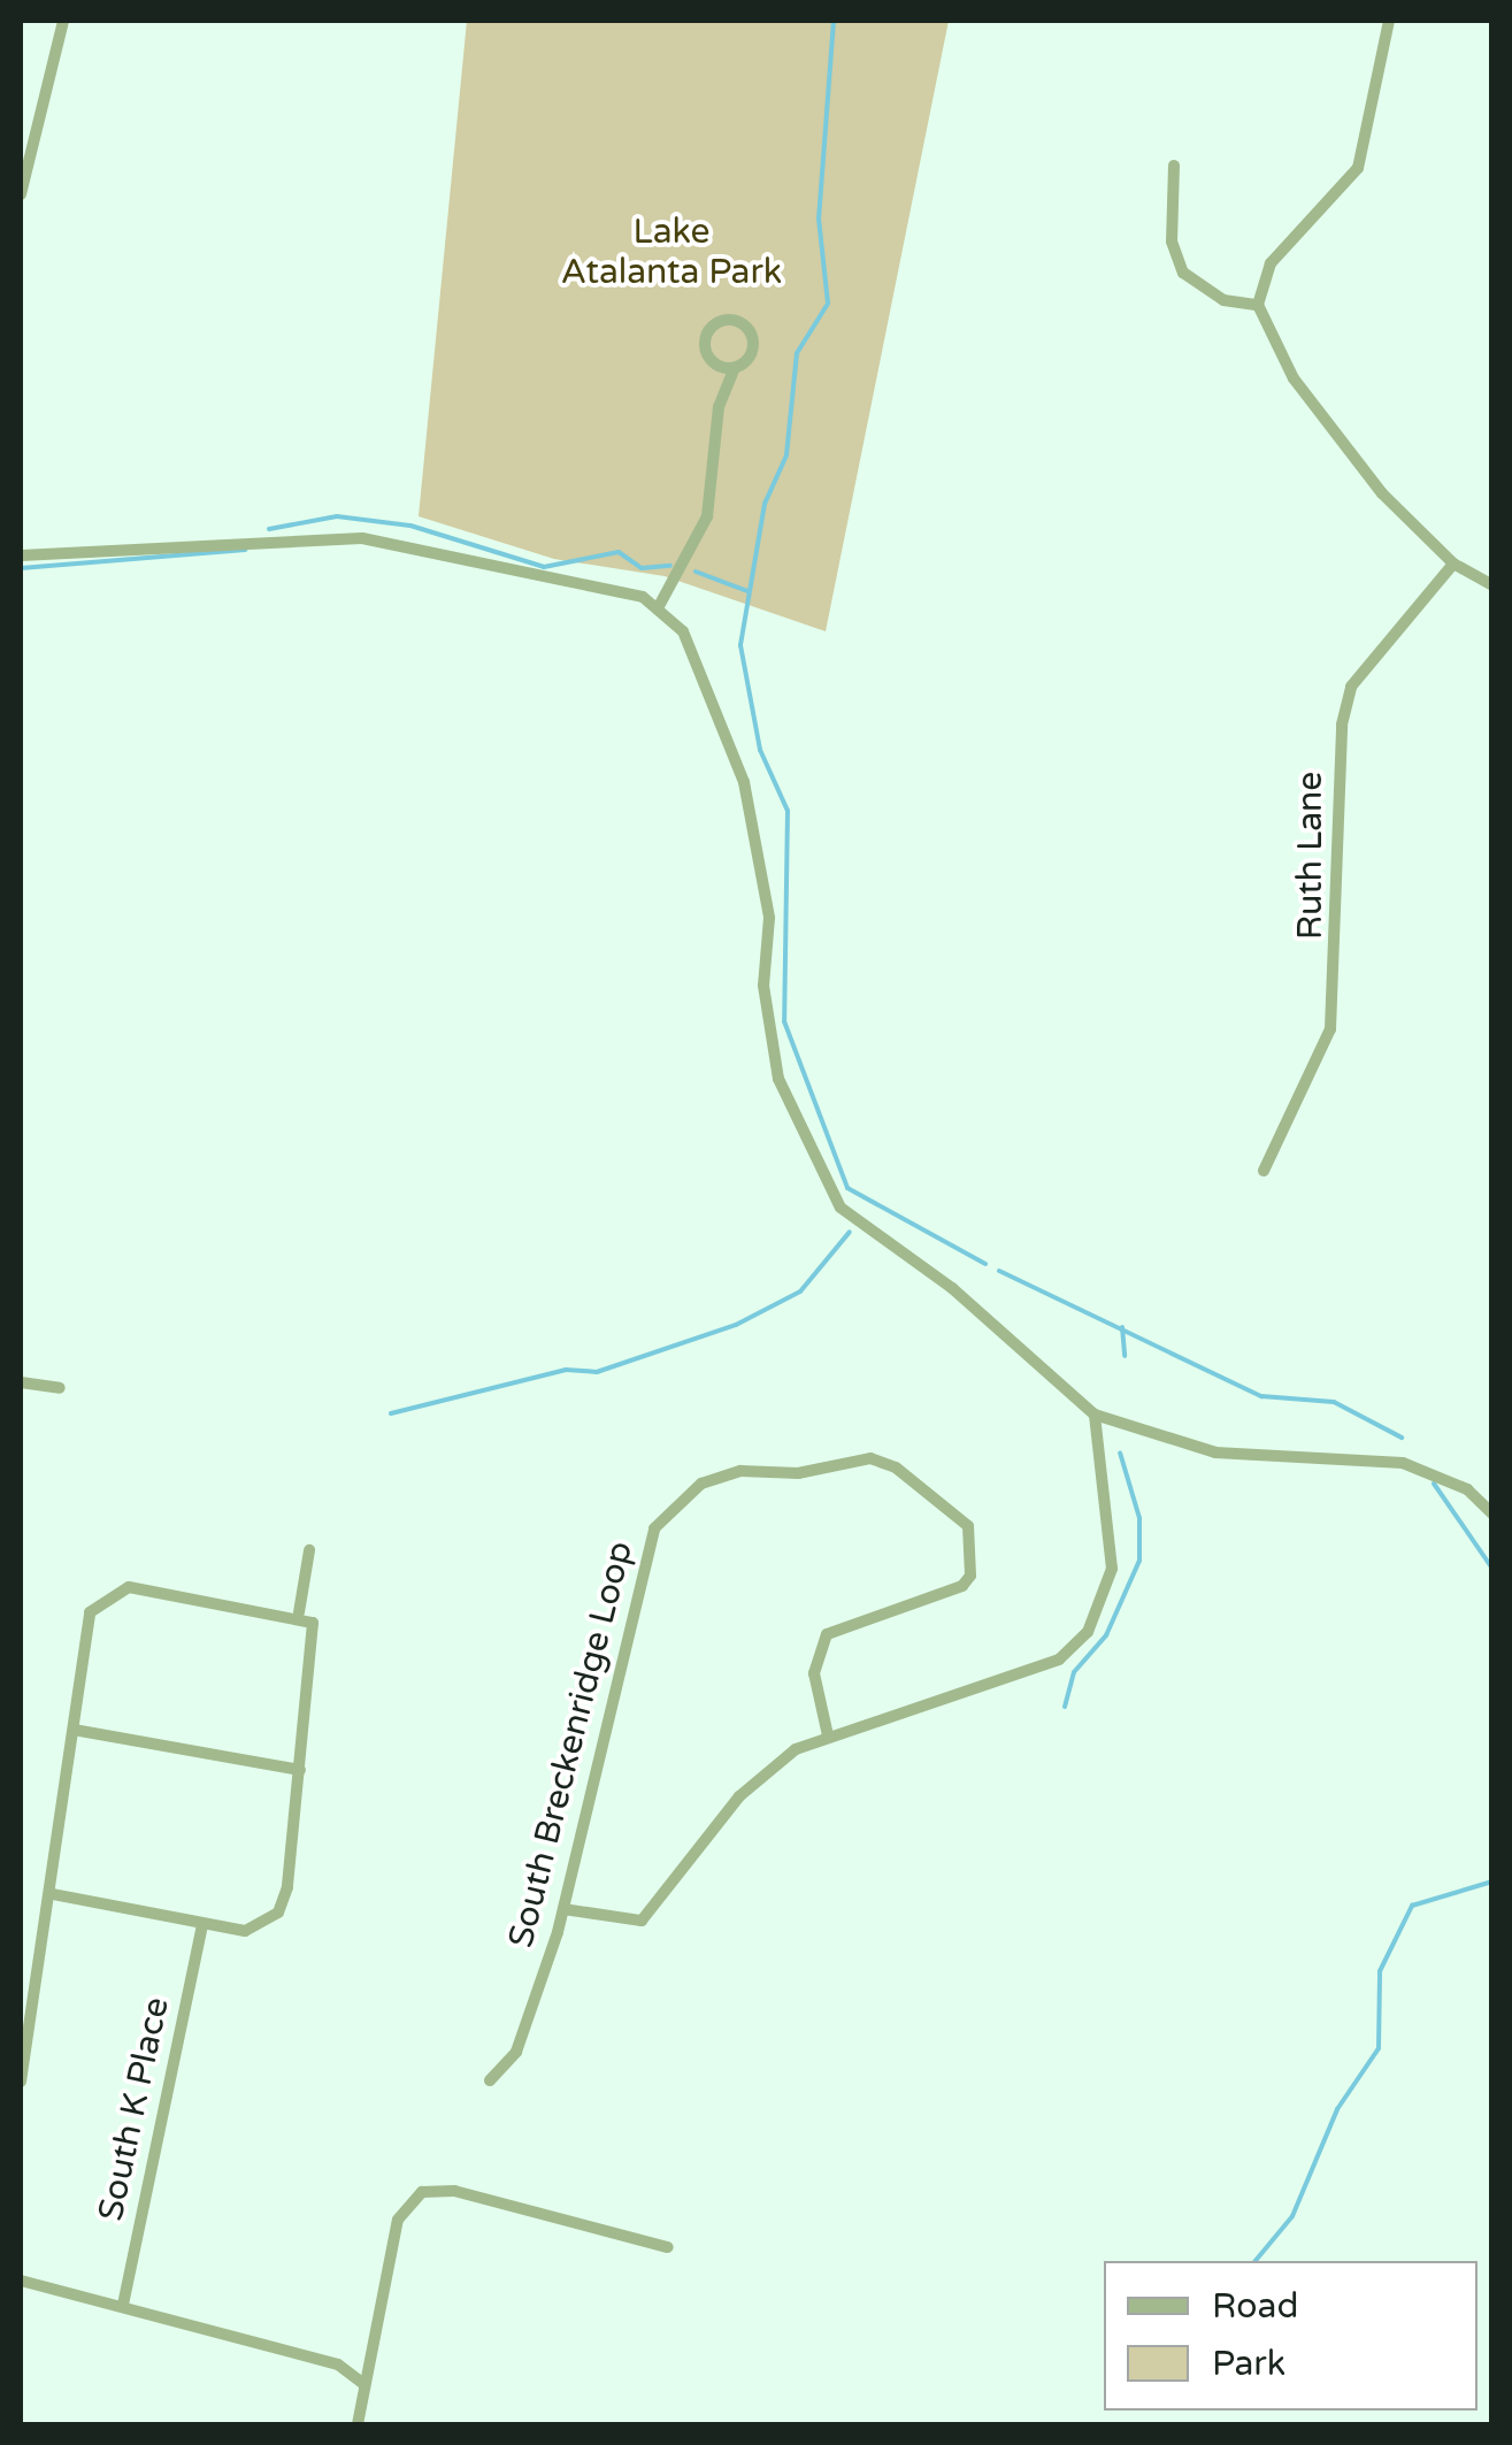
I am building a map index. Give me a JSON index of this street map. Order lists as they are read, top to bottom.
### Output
{
  "streets": {
    "street": ["Ruth Lane", "South Breckenridge Loop", "South K Place"]
  },
  "parks": ["Lake Atalanta Park"],
  "legend": ["Road", "Park"]
}
